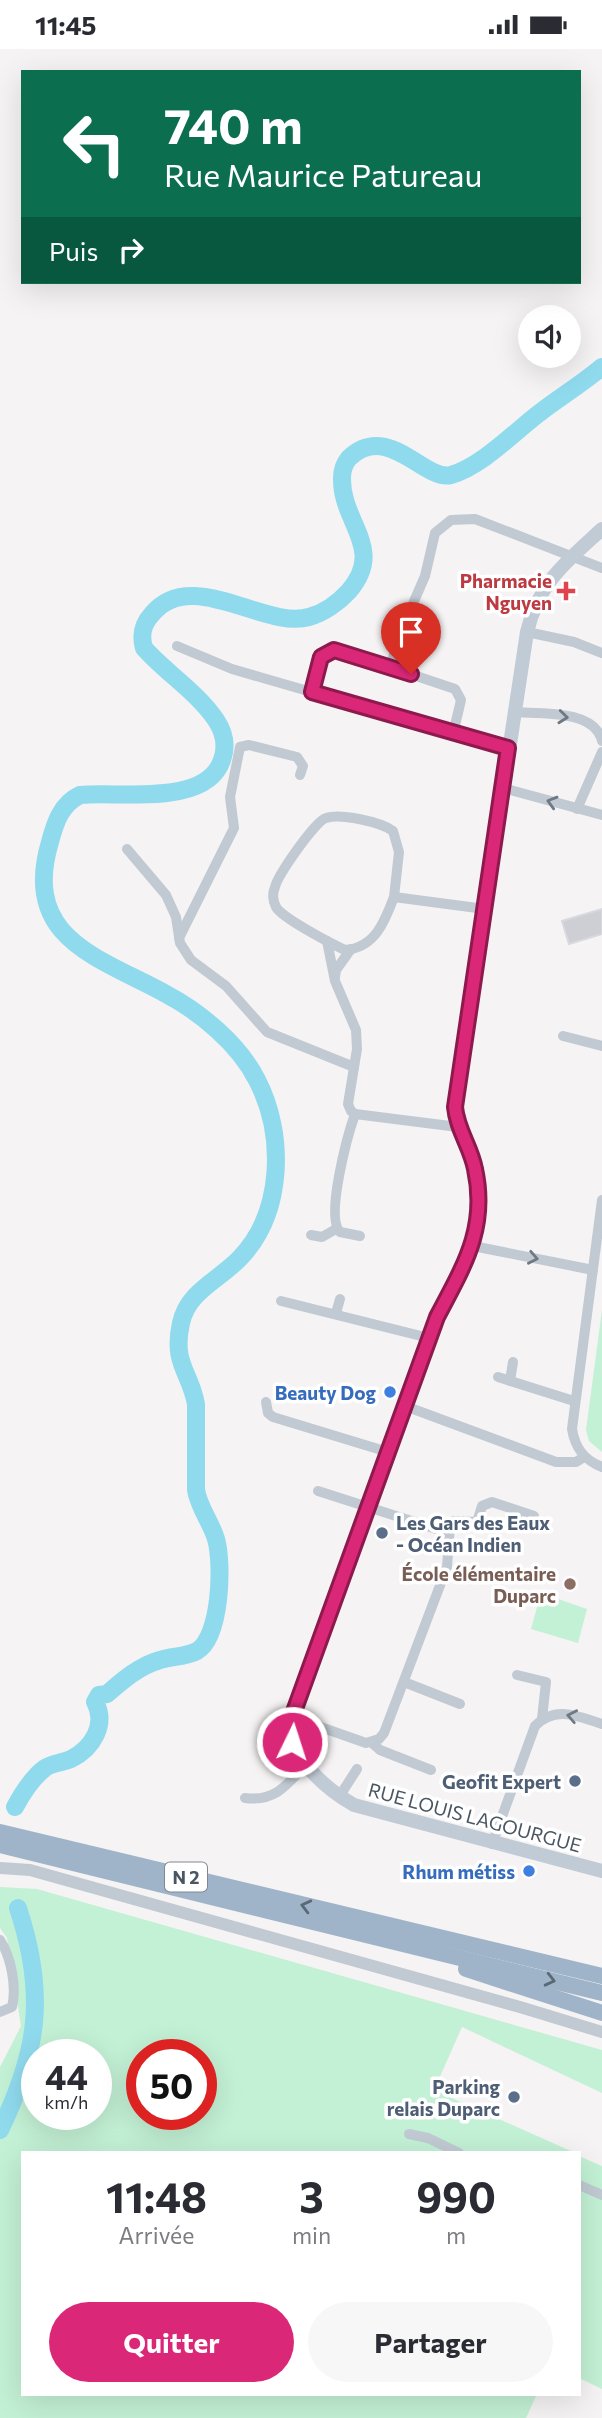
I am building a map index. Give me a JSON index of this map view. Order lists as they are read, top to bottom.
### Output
{
  "streets": {
    "highway": ["N 2"],
    "main road": ["RUE LOUIS LAGOURGUE"]
  },
  "places": {
    "health": ["Pharmacie Nguyen"],
    "other": [
      "Beauty Dog",
      "Les Gars des Eaux - Océan Indien",
      "École élémentaire Duparc",
      "Geofit Expert",
      "Rhum métiss",
      "Parking relais Duparc"
    ]
  },
  "page": {
    "status": "11:45",
    "turn": ["740 m", "Rue Maurice Patureau"],
    "then": "Puis",
    "speed": "44 km/h",
    "limit": "50",
    "eta": [
      "11:48",
      "Arrivée",
      "3",
      "min",
      "990",
      "m"
    ],
    "buttons": ["Quitter", "Partager"]
  }
}
